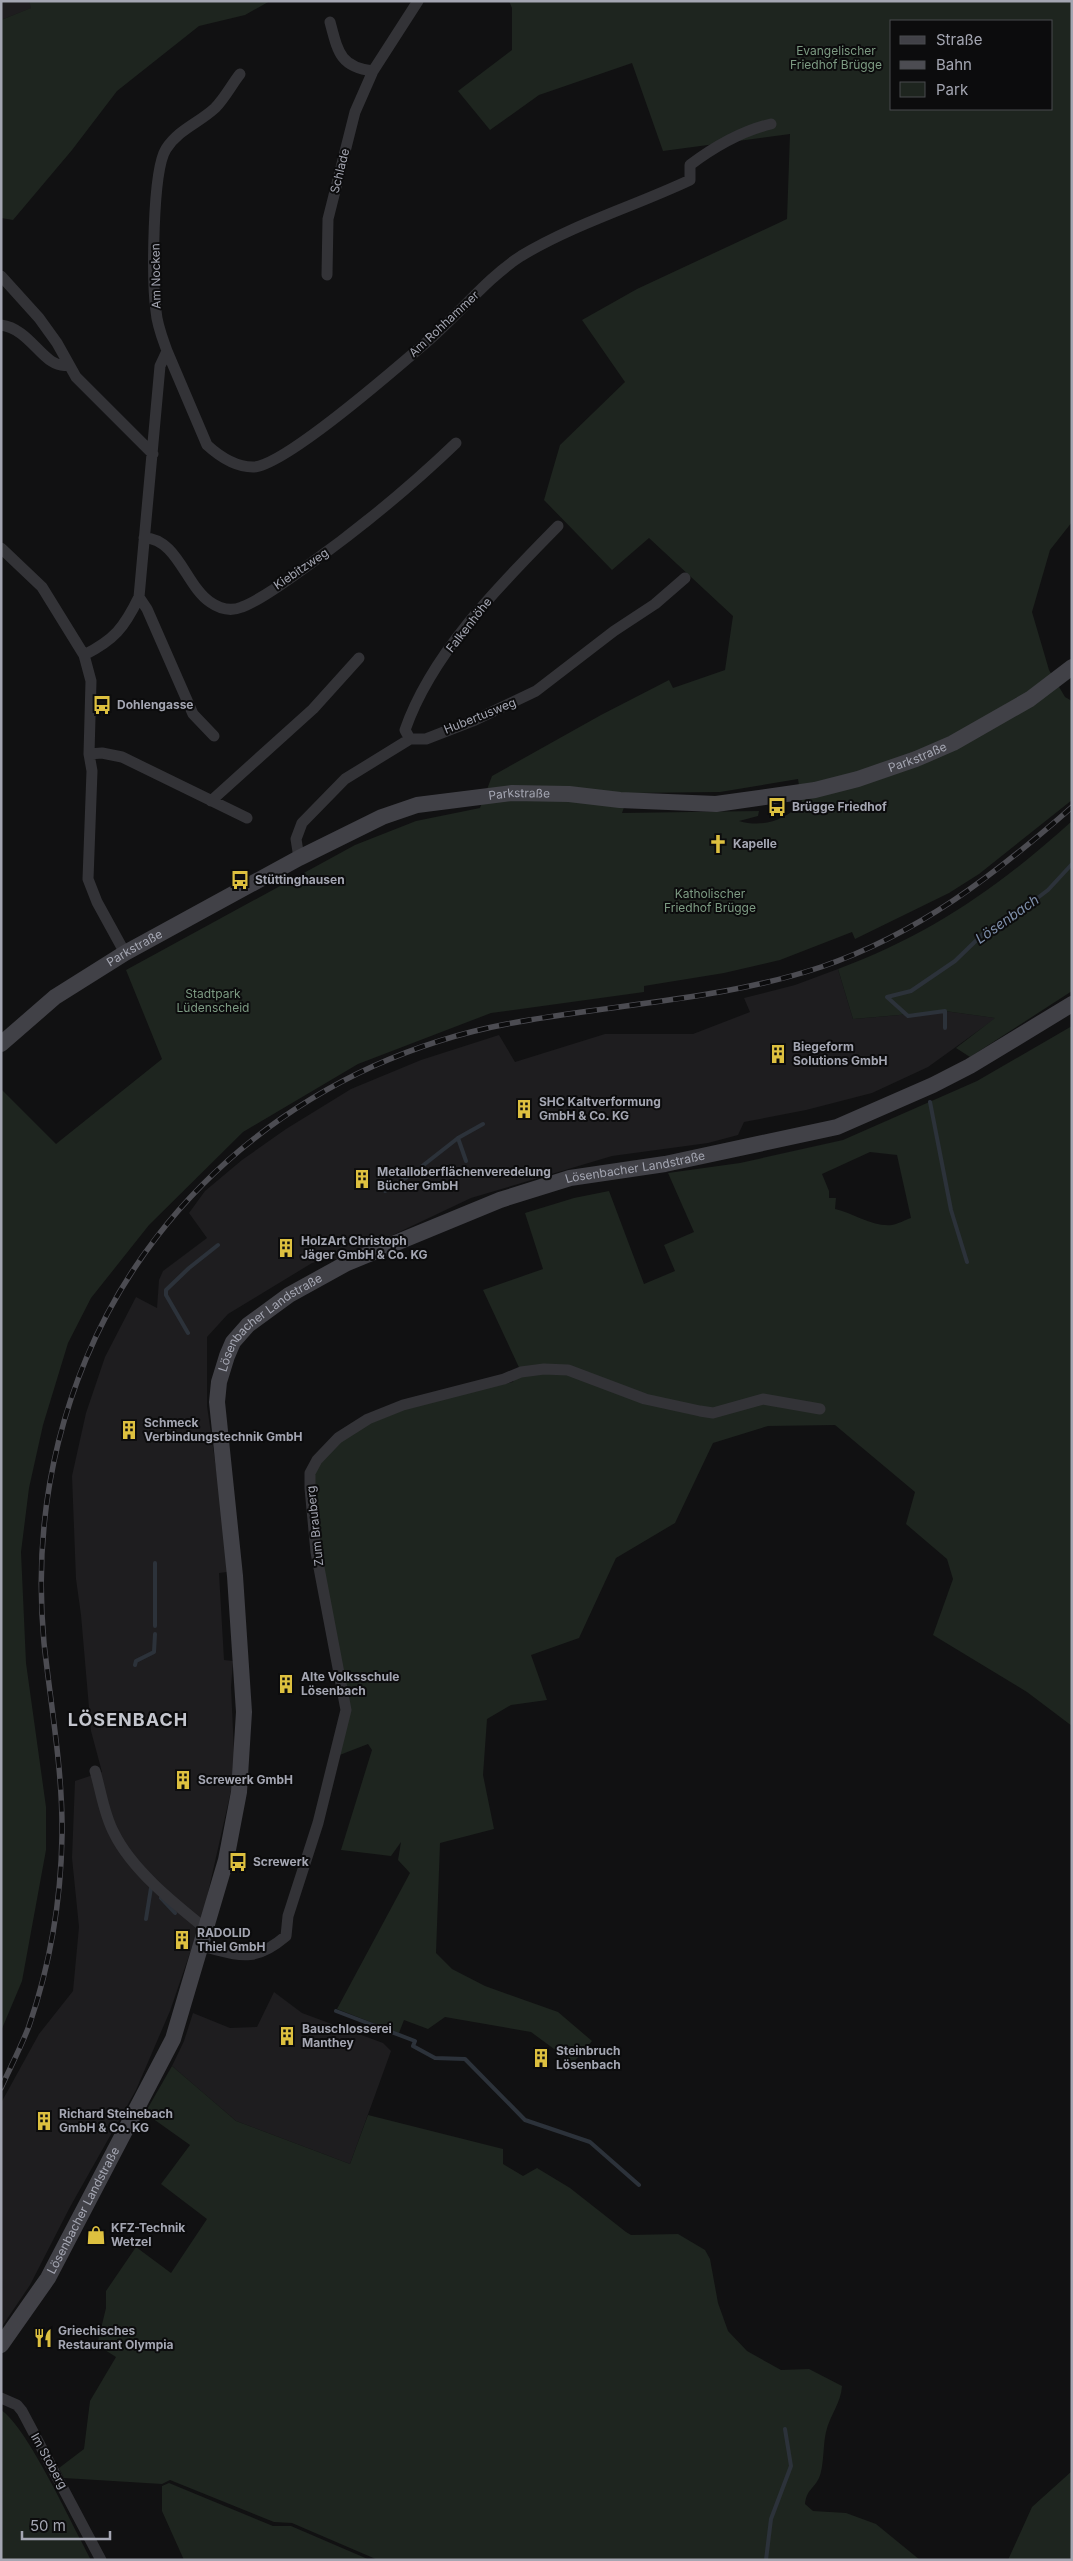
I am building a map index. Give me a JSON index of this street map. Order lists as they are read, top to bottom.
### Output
{
  "streets": {
    "main road": ["Parkstraße", "Lösenbacher Landstraße"],
    "street": [
      "Schlade",
      "Am Nocken",
      "Am Rohhammer",
      "Kiebitzweg",
      "Falkenhöhe",
      "Hubertusweg",
      "Zum Brauberg",
      "Im Stoberg"
    ]
  },
  "crossings": [
    ["Am Nocken", "Am Rohhammer"],
    ["Falkenhöhe", "Hubertusweg"],
    ["Hubertusweg", "Parkstraße"],
    ["Lösenbacher Landstraße", "Zum Brauberg"]
  ],
  "districts": ["LÖSENBACH"],
  "water": ["Lösenbach"],
  "parks": ["Evangelischer Friedhof Brügge", "Katholischer Friedhof Brügge", "Stadtpark Lüdenscheid"],
  "places": {
    "bus stop": [
      "Dohlengasse",
      "Brügge Friedhof",
      "Stüttinghausen",
      "Screwerk"
    ],
    "church": ["Kapelle"],
    "building": [
      "Biegeform Solutions GmbH",
      "SHC Kaltverformung GmbH & Co. KG",
      "Metalloberflächenveredelung Bücher GmbH",
      "HolzArt Christoph Jäger GmbH & Co. KG",
      "Schmeck Verbindungstechnik GmbH",
      "Alte Volksschule Lösenbach",
      "Screwerk GmbH",
      "RADOLID Thiel GmbH",
      "Bauschlosserei Manthey",
      "Steinbruch Lösenbach",
      "Richard Steinebach GmbH & Co. KG"
    ],
    "shop": ["KFZ-Technik Wetzel"],
    "restaurant": ["Griechisches Restaurant Olympia"]
  },
  "legend": ["Straße", "Bahn", "Park"],
  "scale_bar": "50 m"
}
